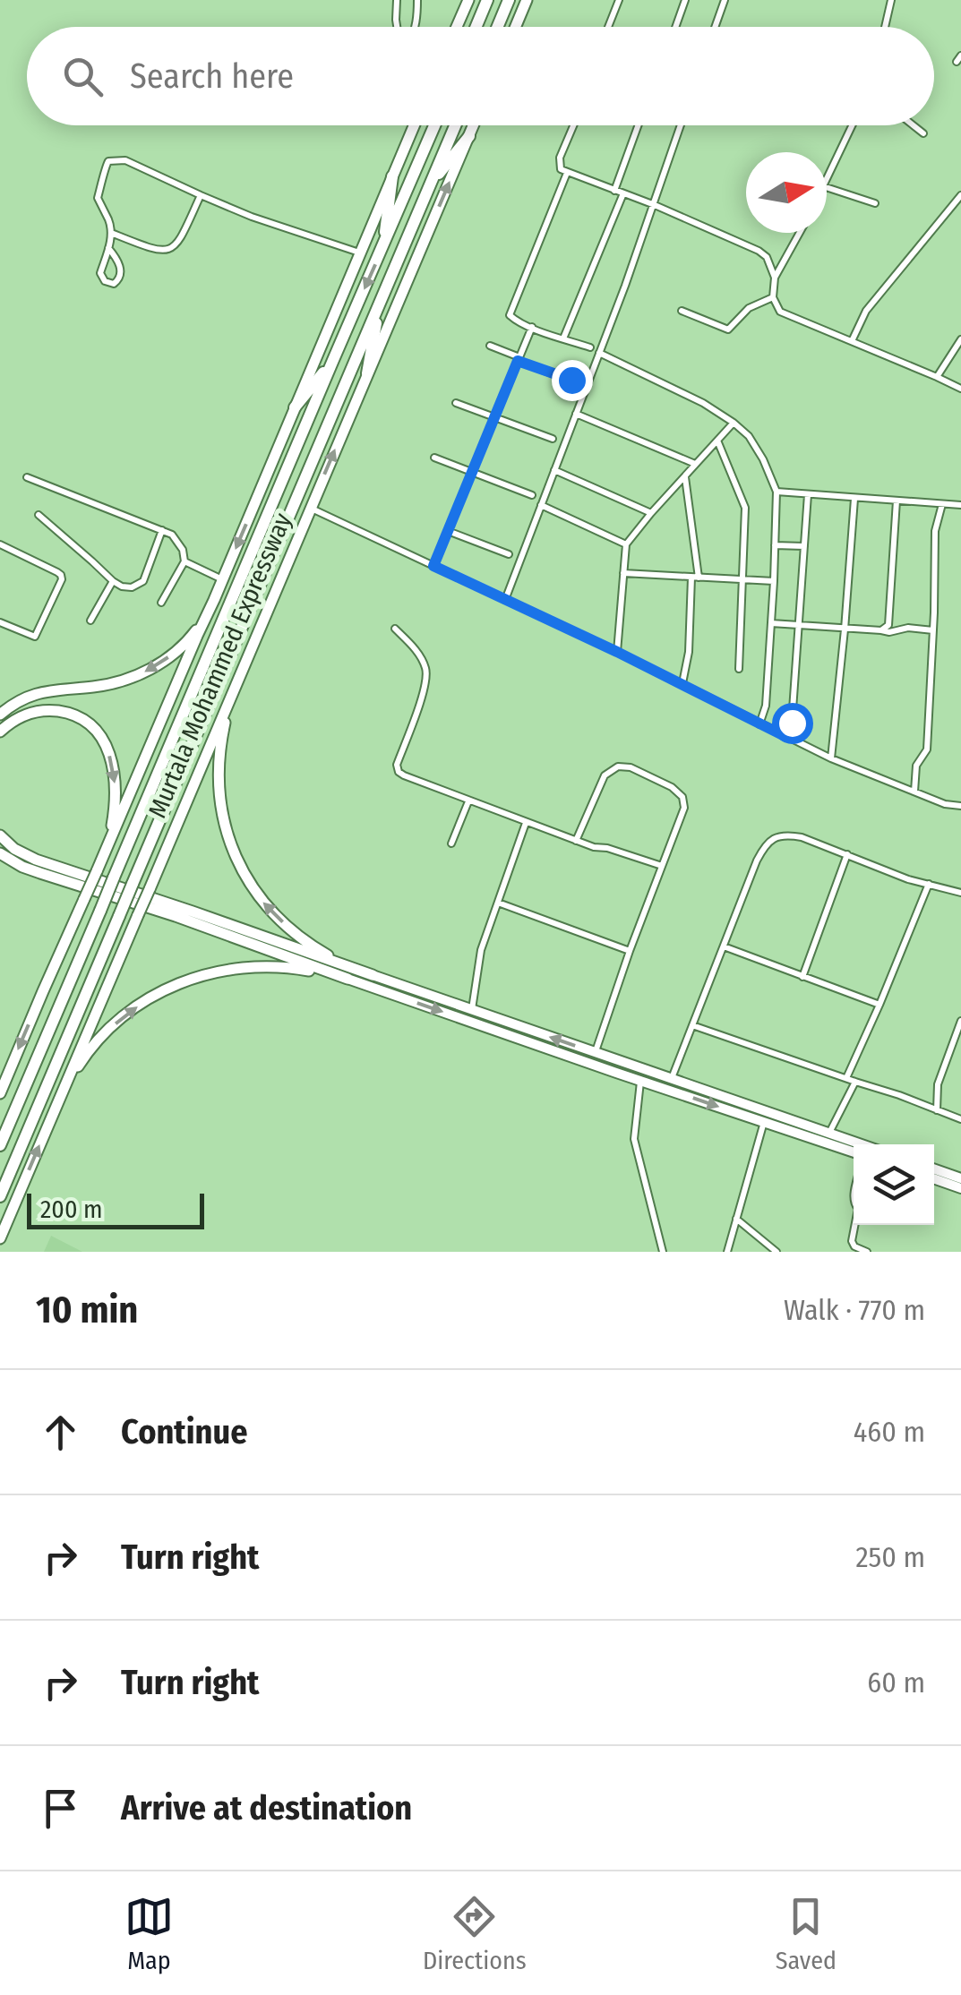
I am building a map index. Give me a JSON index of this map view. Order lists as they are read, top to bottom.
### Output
{
  "streets": {
    "highway": ["Murtala Mohammed Expressway"]
  },
  "scale_bar": "200 m",
  "north": "right",
  "page": {
    "search": "Search here",
    "scale": "200 m",
    "heading": ["10 min", "Walk · 770 m"],
    "list": [
      ["Continue", "460 m"],
      ["Turn right", "250 m"],
      ["Turn right", "60 m"],
      "Arrive at destination"
    ],
    "nav": ["Map", "Directions", "Saved"]
  }
}
